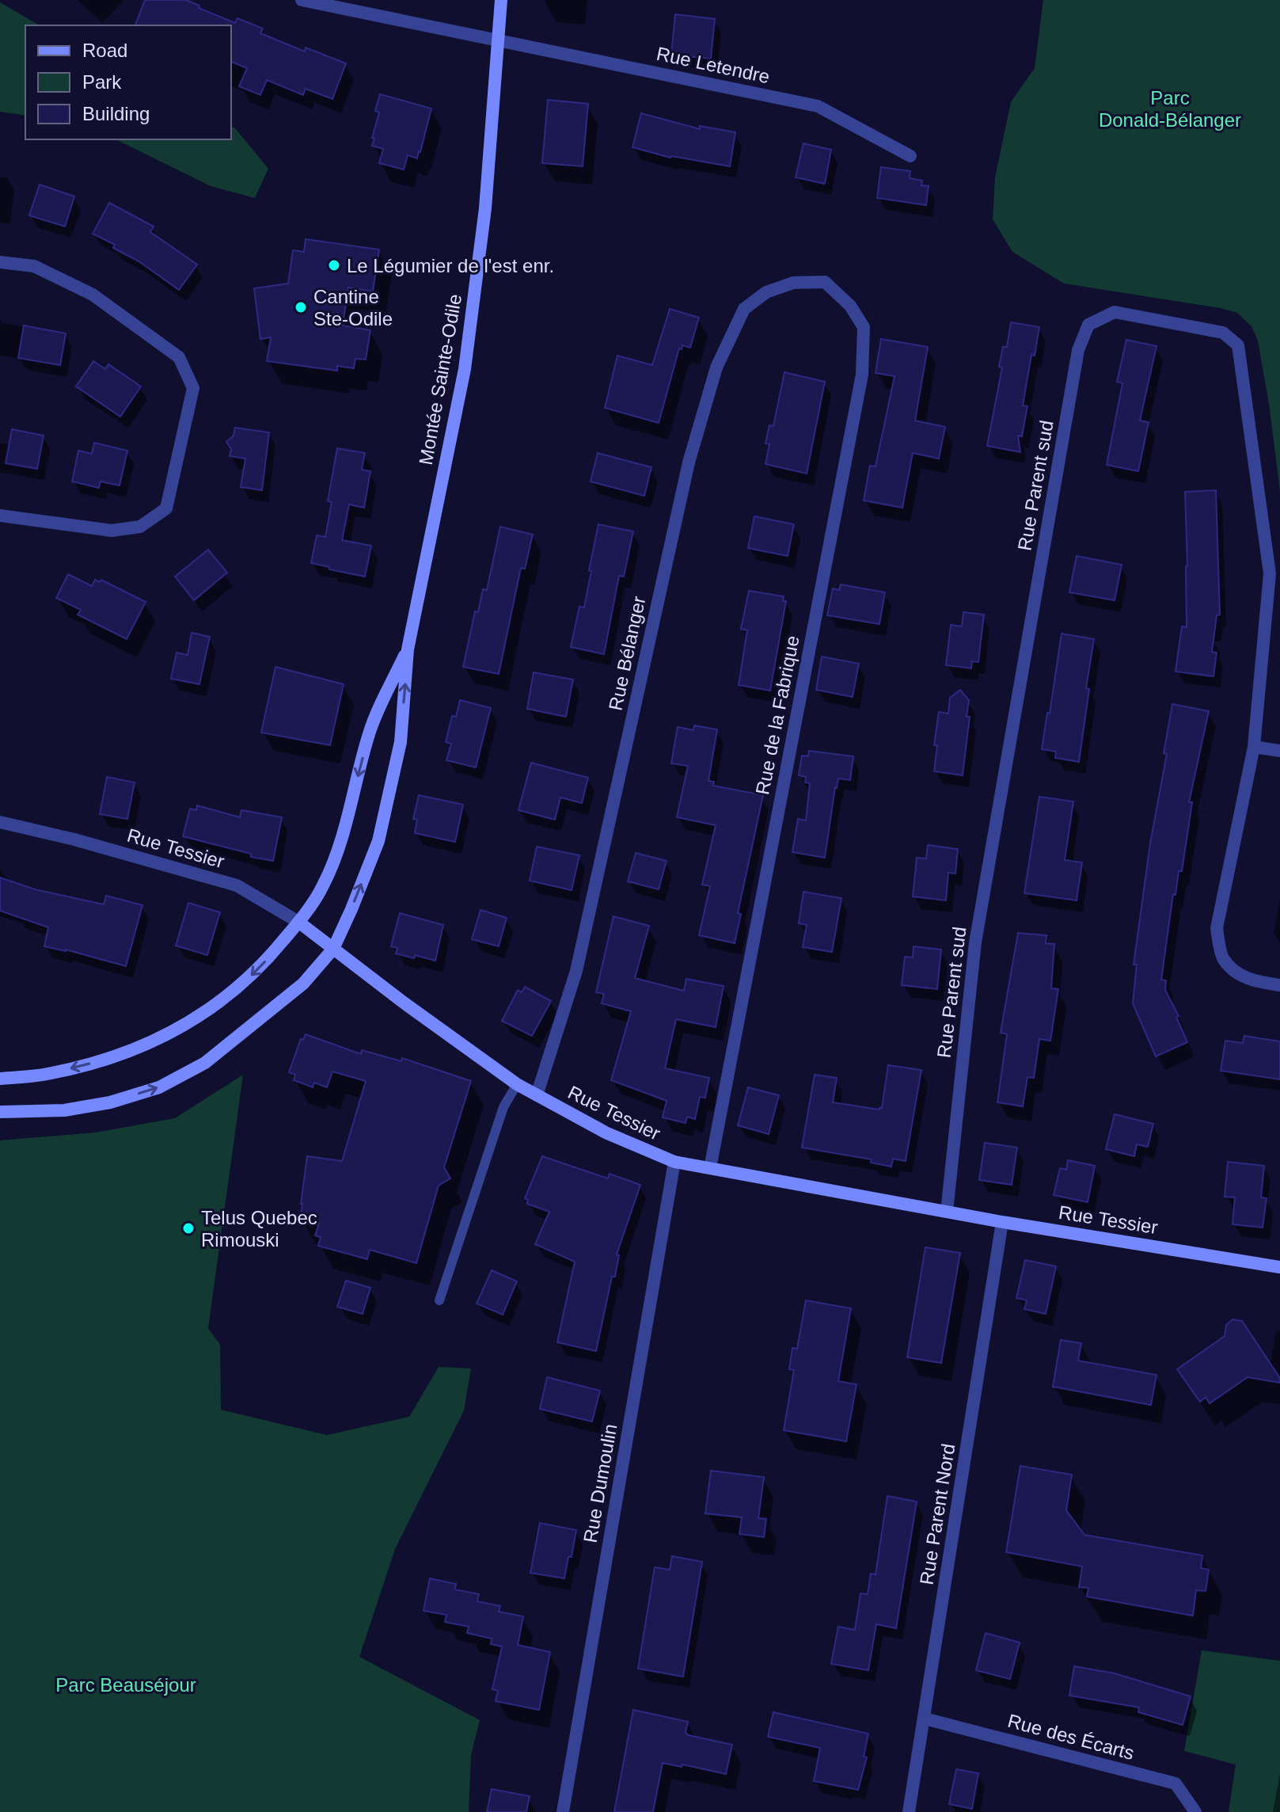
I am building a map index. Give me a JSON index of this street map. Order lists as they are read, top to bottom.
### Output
{
  "streets": {
    "main road": ["Montée Sainte-Odile", "Rue Tessier"],
    "street": [
      "Rue Letendre",
      "Rue Parent sud",
      "Rue Bélanger",
      "Rue de la Fabrique",
      "Rue Dumoulin",
      "Rue Parent Nord",
      "Rue des Écarts"
    ]
  },
  "crossings": [
    ["Rue Letendre", "Montée Sainte-Odile"],
    ["Montée Sainte-Odile", "Rue Tessier"],
    ["Rue Parent sud", "Rue Tessier"],
    ["Rue Bélanger", "Rue de la Fabrique"],
    ["Rue Bélanger", "Rue Tessier"],
    ["Rue de la Fabrique", "Rue Tessier"],
    ["Rue Tessier", "Rue Dumoulin"],
    ["Rue Tessier", "Rue Parent Nord"],
    ["Rue Parent Nord", "Rue des Écarts"]
  ],
  "parks": ["Parc Donald-Bélanger", "Parc Beauséjour"],
  "places": ["Le Légumier de l'est enr.", "Cantine Ste-Odile", "Telus Quebec Rimouski"],
  "legend": ["Road", "Park", "Building"]
}
